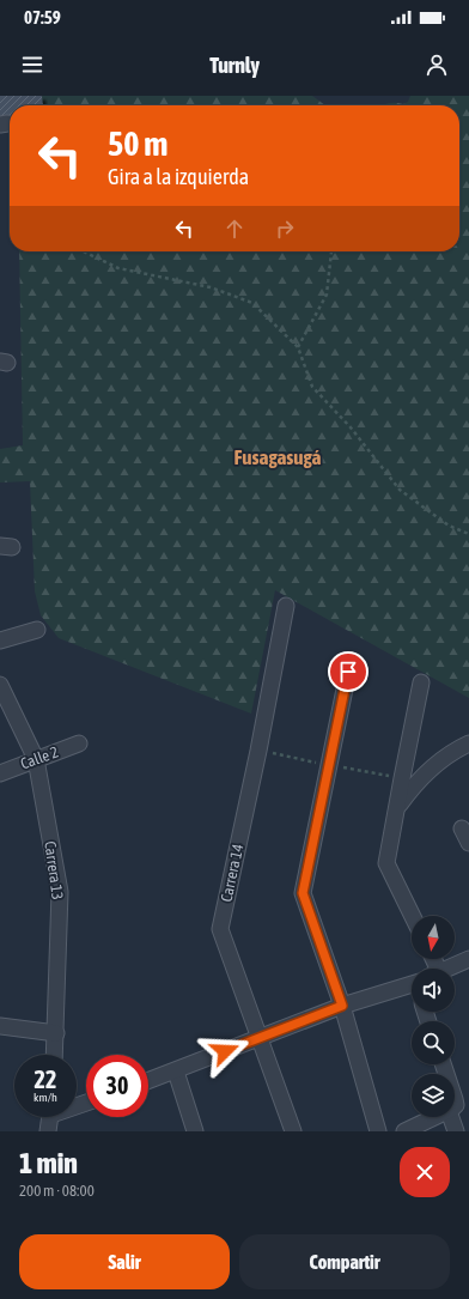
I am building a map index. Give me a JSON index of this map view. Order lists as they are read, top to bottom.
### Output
{
  "streets": {
    "street": ["Calle 2", "Carrera 13", "Carrera 14"]
  },
  "crossings": [
    ["Calle 2", "Carrera 13"]
  ],
  "districts": ["Fusagasugá"],
  "north": "bottom",
  "page": {
    "status": "07:59",
    "header": "Turnly",
    "turn": ["50 m", "Gira a la izquierda"],
    "speed": "22 km/h",
    "limit": "30",
    "heading": ["1 min", "200 m · 08:00"],
    "buttons": ["Salir", "Compartir"]
  }
}
